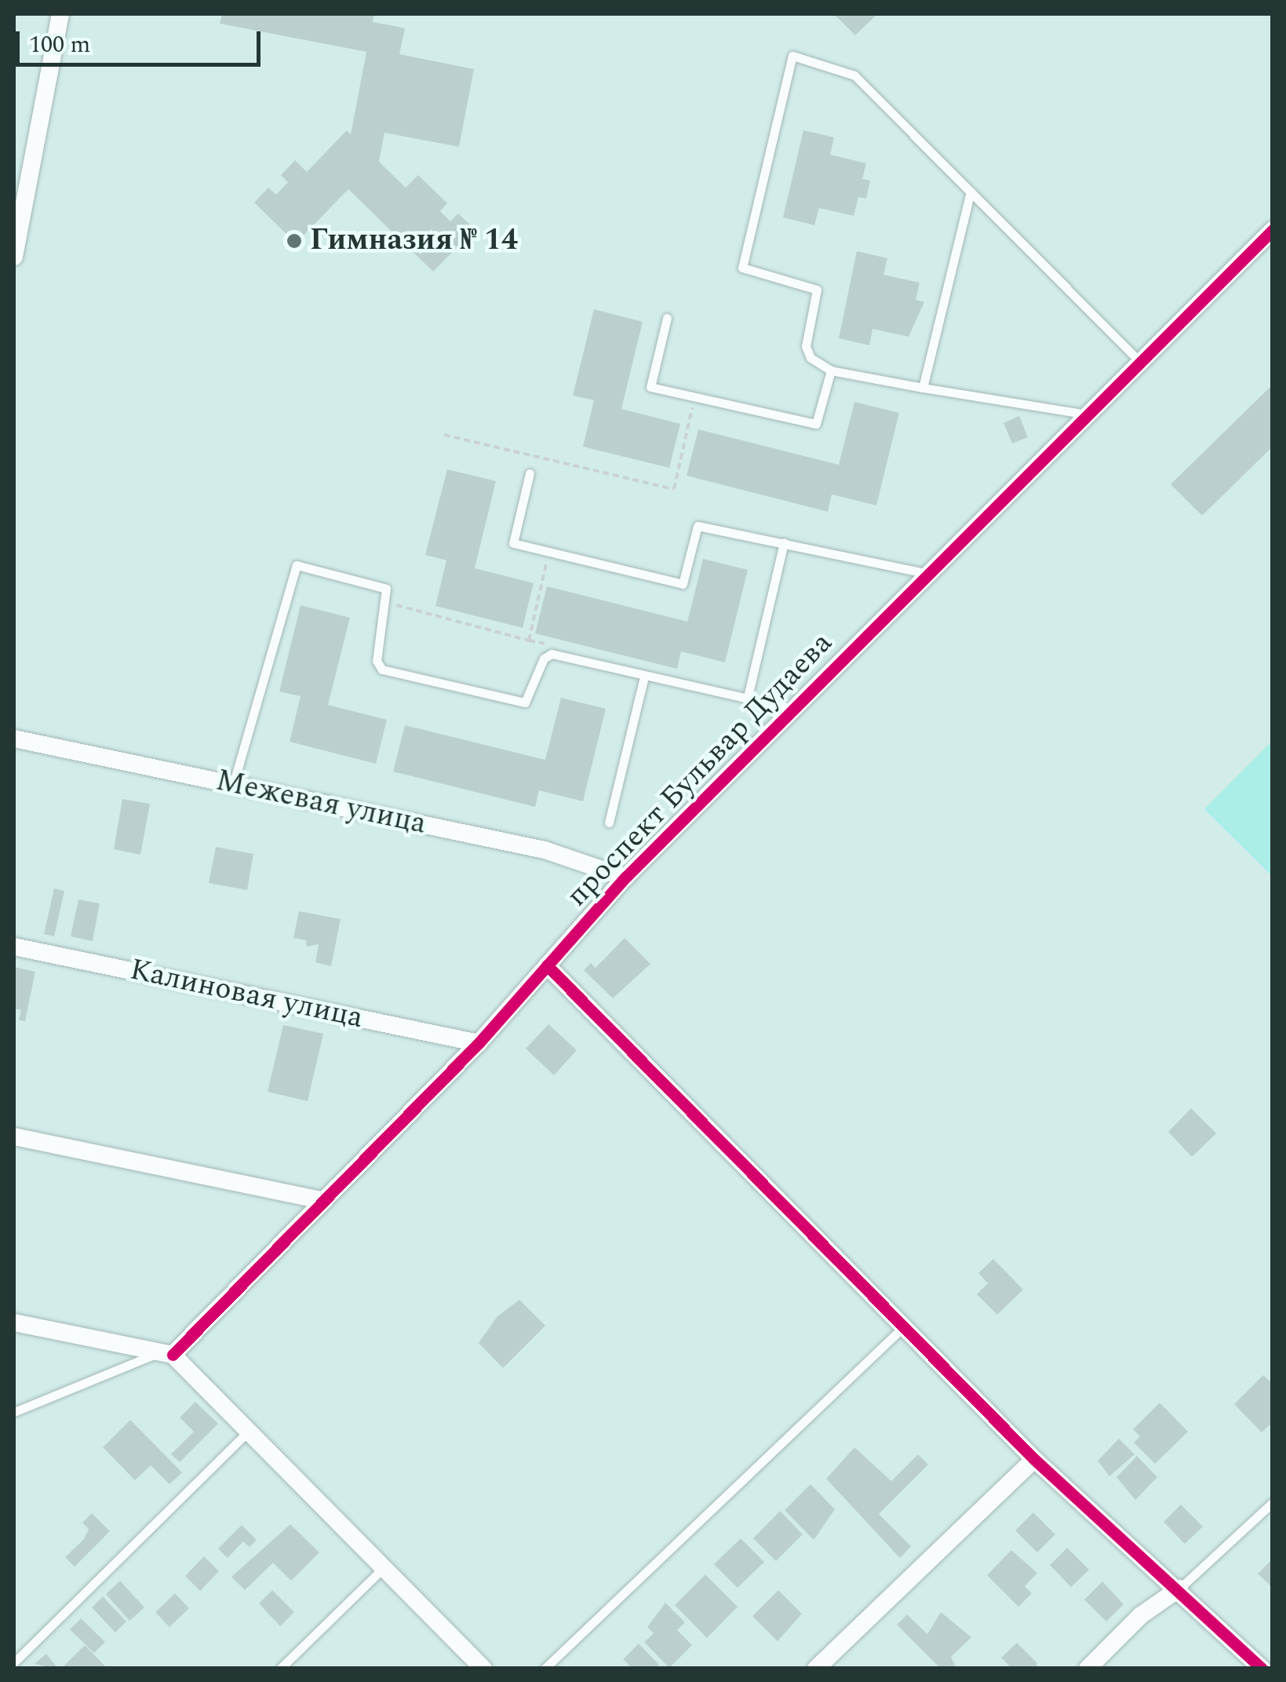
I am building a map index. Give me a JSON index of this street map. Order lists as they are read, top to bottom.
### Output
{
  "streets": {
    "street": ["проспект Бульвар Дудаева", "Межевая улица", "Калиновая улица"]
  },
  "crossings": [
    ["проспект Бульвар Дудаева", "Межевая улица"],
    ["проспект Бульвар Дудаева", "Калиновая улица"]
  ],
  "places": ["Гимназия № 14"],
  "scale_bar": "100 m"
}
